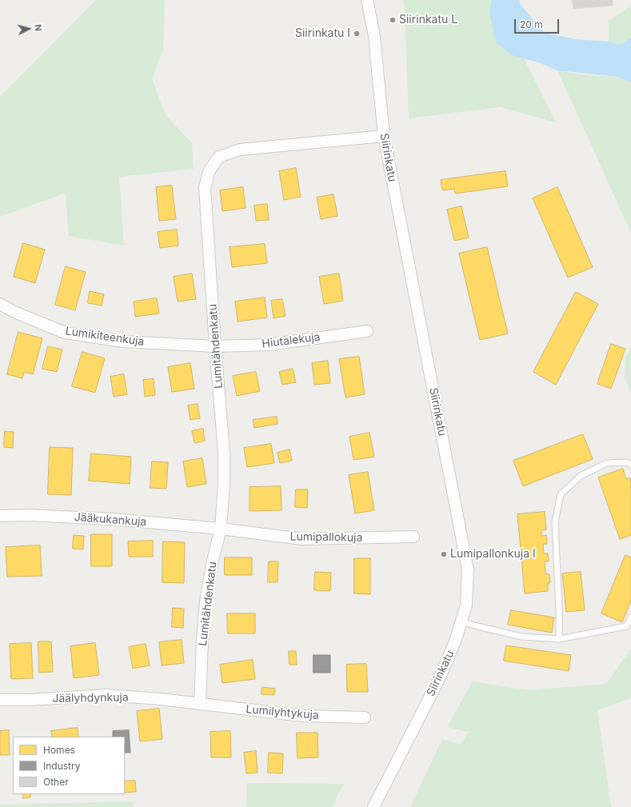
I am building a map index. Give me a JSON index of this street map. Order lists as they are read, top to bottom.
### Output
{
  "streets": {
    "street": [
      "Siirinkatu",
      "Lumikiteenkuja",
      "Hiutalekuja",
      "Lumitähdenkatu",
      "Jääkukankuja",
      "Lumipallokuja",
      "Jäälyhdynkuja",
      "Lumilyhtykuja"
    ]
  },
  "crossings": [
    ["Siirinkatu", "Lumitähdenkatu"],
    ["Lumikiteenkuja", "Hiutalekuja"],
    ["Lumikiteenkuja", "Lumitähdenkatu"],
    ["Hiutalekuja", "Lumitähdenkatu"],
    ["Lumitähdenkatu", "Jääkukankuja"],
    ["Lumitähdenkatu", "Lumipallokuja"],
    ["Lumitähdenkatu", "Jäälyhdynkuja"],
    ["Lumitähdenkatu", "Lumilyhtykuja"],
    ["Jääkukankuja", "Lumipallokuja"],
    ["Jäälyhdynkuja", "Lumilyhtykuja"]
  ],
  "places": ["Siirinkatu L", "Siirinkatu I", "Lumipallonkuja I"],
  "legend": ["Homes", "Industry", "Other"],
  "scale_bar": "20 m",
  "north": "right"
}
